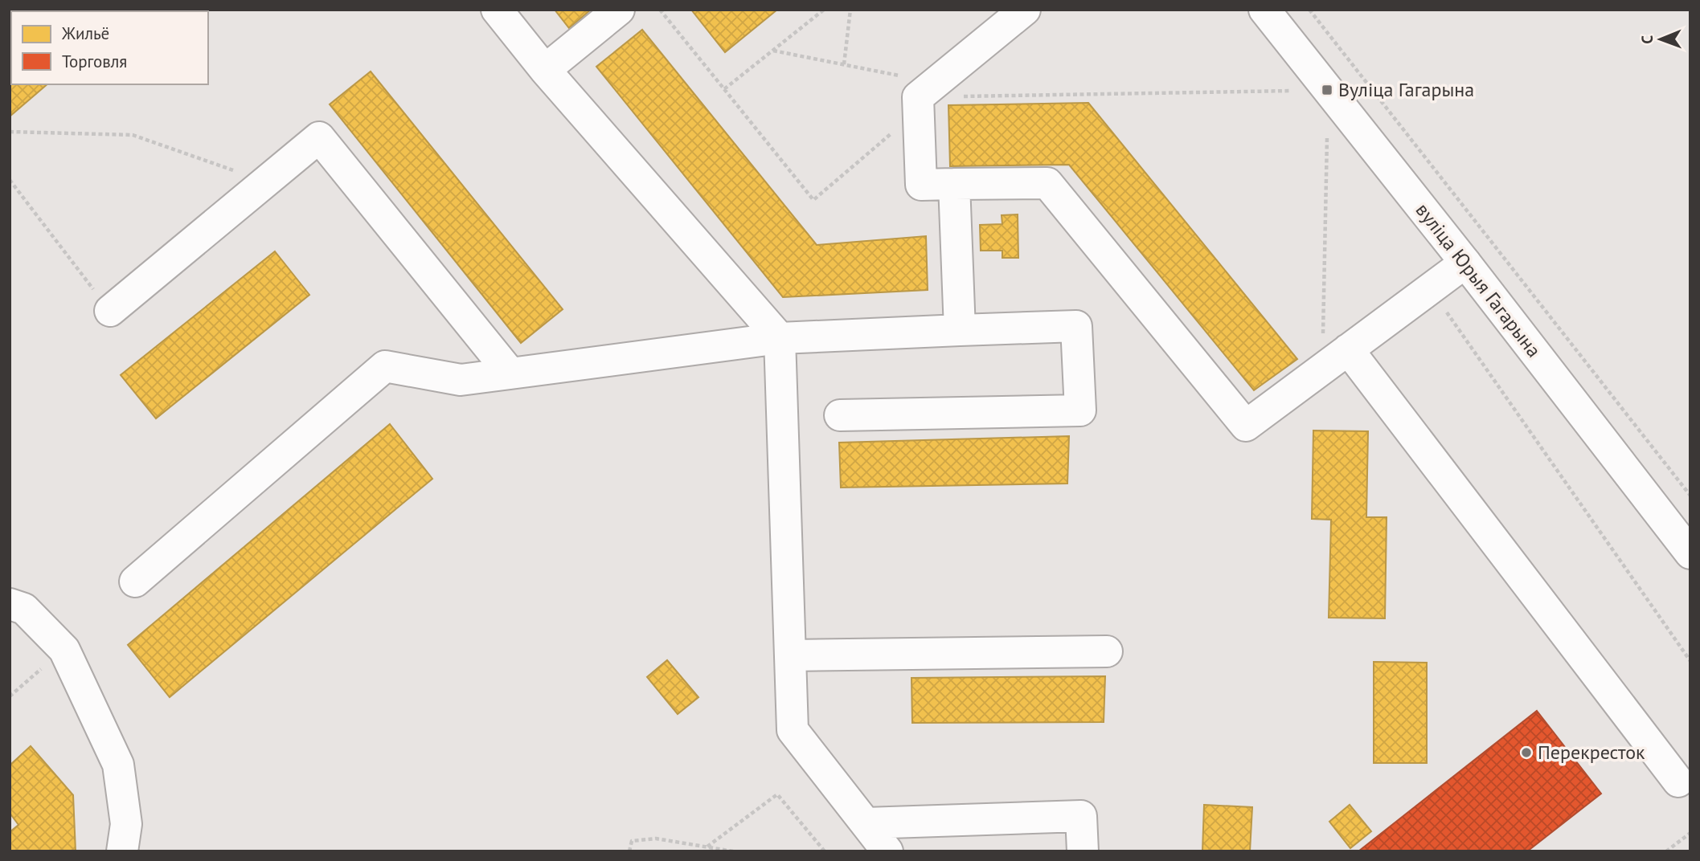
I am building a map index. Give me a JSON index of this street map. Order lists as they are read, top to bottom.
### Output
{
  "streets": {
    "main road": ["вуліца Юрыя Гагарына"]
  },
  "places": {
    "transit": ["Вуліца Гагарына"],
    "other": ["Перекресток"]
  },
  "legend": ["Жильё", "Торговля"],
  "north": "left"
}
